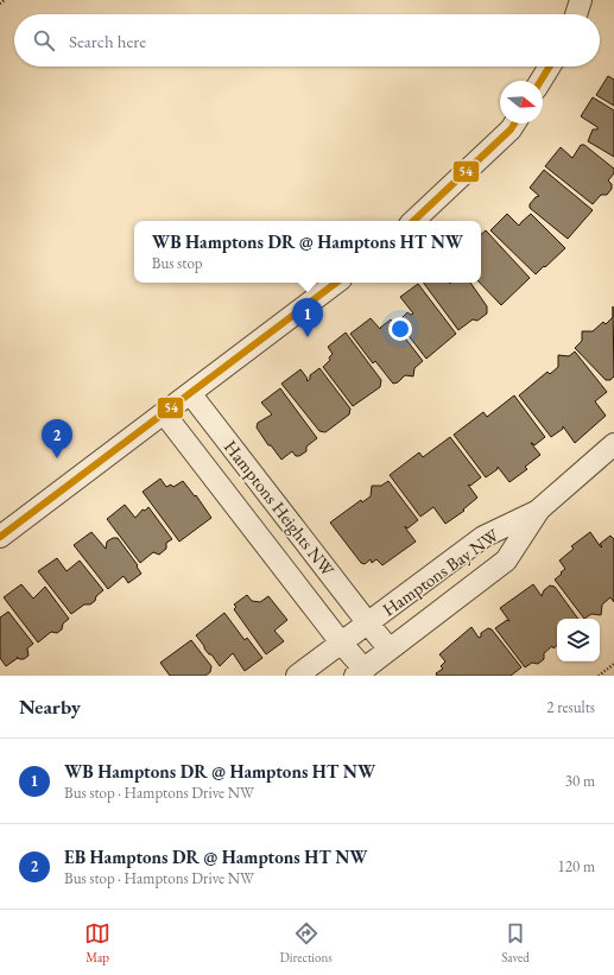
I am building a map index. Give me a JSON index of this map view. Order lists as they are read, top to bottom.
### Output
{
  "streets": {
    "street": ["Hamptons Heights NW", "Hamptons Bay NW"]
  },
  "crossings": [
    ["Hamptons Heights NW", "Hamptons Bay NW"]
  ],
  "lines": ["transit line 54"],
  "north": "right",
  "page": {
    "search": "Search here",
    "popup": ["WB Hamptons DR @ Hamptons HT NW", "Bus stop"],
    "pins": ["1", "2"],
    "heading": ["Nearby", "2 results"],
    "list": [
      {
        "mark": "1",
        "name": "WB Hamptons DR @ Hamptons HT NW",
        "note": "Bus stop · Hamptons Drive NW",
        "value": "30 m"
      },
      {
        "mark": "2",
        "name": "EB Hamptons DR @ Hamptons HT NW",
        "note": "Bus stop · Hamptons Drive NW",
        "value": "120 m"
      }
    ],
    "nav": ["Map", "Directions", "Saved"]
  }
}
